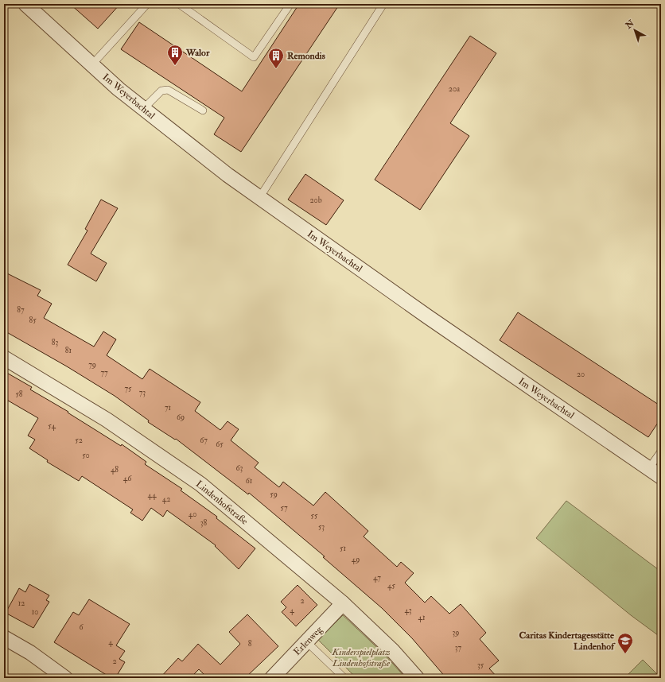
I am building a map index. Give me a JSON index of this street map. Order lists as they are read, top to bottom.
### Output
{
  "streets": {
    "street": ["Im Weyerbachtal", "Lindenhofstraße", "Erlenweg"]
  },
  "crossings": [
    ["Lindenhofstraße", "Erlenweg"]
  ],
  "parks": ["Kinderspielplatz Lindenhofstraße"],
  "places": {
    "building": ["Walor", "Remondis"],
    "school or university": ["Caritas Kindertagesstätte Lindenhof"]
  },
  "house_numbers": [
    "20a",
    "20b",
    "87",
    "85",
    "83",
    "81",
    "79",
    "77",
    "20",
    "75",
    "73",
    "58",
    "71",
    "69",
    "54",
    "52",
    "67",
    "65",
    "50",
    "63",
    "48",
    "46",
    "61",
    "59",
    "44",
    "42",
    "57",
    "40",
    "55",
    "38",
    "53",
    "51",
    "49",
    "47",
    "45",
    "2",
    "12",
    "4",
    "43",
    "10",
    "41",
    "6",
    "39",
    "4",
    "8",
    "37",
    "2",
    "35"
  ],
  "north": "top left"
}
